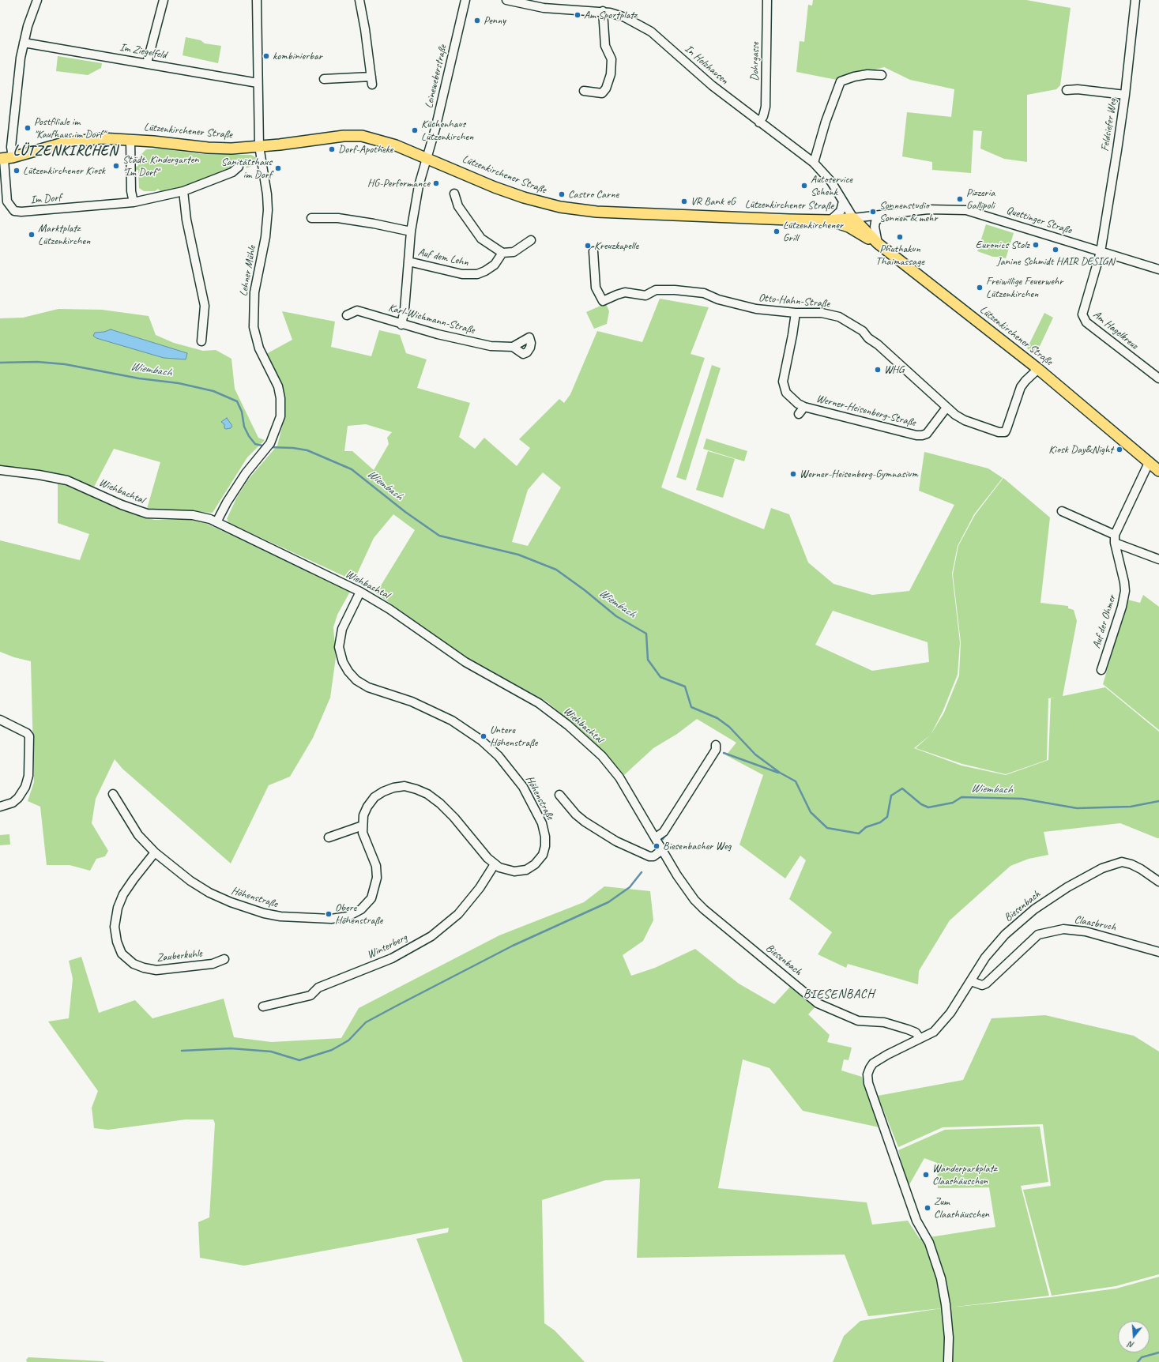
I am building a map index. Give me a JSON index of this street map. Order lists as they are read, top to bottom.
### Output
{
  "streets": {
    "main road": ["Lützenkirchener Straße"],
    "street": [
      "Im Ziegelfeld",
      "Dohrgasse",
      "In Holzhausen",
      "Leineweberstraße",
      "Feldsiefer Weg",
      "Im Dorf",
      "Quettinger Straße",
      "Auf dem Lehn",
      "Lehner Mühle",
      "Otto-Hahn-Straße",
      "Karl-Wichmann-Straße",
      "Am Hagelkreuz",
      "Werner-Heisenberg-Straße",
      "Wiehbachtal",
      "Auf der Ohmer",
      "Höhenstraße",
      "Biesenbach",
      "Claasbruch",
      "Winterberg",
      "Zauberkuhle"
    ]
  },
  "crossings": [
    ["Im Ziegelfeld", "Lehner Mühle"],
    ["Dohrgasse", "In Holzhausen"],
    ["In Holzhausen", "Lützenkirchener Straße"],
    ["In Holzhausen", "Quettinger Straße"],
    ["Leineweberstraße", "Lützenkirchener Straße"],
    ["Leineweberstraße", "Auf dem Lehn"],
    ["Leineweberstraße", "Karl-Wichmann-Straße"],
    ["Feldsiefer Weg", "Quettinger Straße"],
    ["Feldsiefer Weg", "Am Hagelkreuz"],
    ["Lützenkirchener Straße", "Im Dorf"],
    ["Lützenkirchener Straße", "Quettinger Straße"],
    ["Lützenkirchener Straße", "Lehner Mühle"],
    ["Lützenkirchener Straße", "Otto-Hahn-Straße"],
    ["Quettinger Straße", "Am Hagelkreuz"],
    ["Lehner Mühle", "Wiehbachtal"],
    ["Otto-Hahn-Straße", "Werner-Heisenberg-Straße"],
    ["Wiehbachtal", "Höhenstraße"],
    ["Wiehbachtal", "Biesenbach"],
    ["Höhenstraße", "Winterberg"],
    ["Höhenstraße", "Zauberkuhle"],
    ["Biesenbach", "Claasbruch"]
  ],
  "districts": ["LÜTZENKIRCHEN", "BIESENBACH"],
  "water": ["Wiembach"],
  "places": [
    "Am Sportplatz",
    "Penny",
    "kombinierbar",
    "Postfiliale im \"Kaufhaus im Dorf\"",
    "Küchenhaus Lützenkirchen",
    "Dorf-Apotheke",
    "Städt. Kindergarten \"Im Dorf\"",
    "Sanitätshaus im Dorf",
    "Lützenkirchener Kiosk",
    "HG-Performance",
    "Autoservice Schenk",
    "Castro Carne",
    "Pizzeria Gallipoli",
    "VR Bank eG",
    "Sonnenstudio Sonnen & mehr",
    "Lützenkirchener Grill",
    "Marktplatz Lützenkirchen",
    "Phuthakun Thaimassage",
    "Euronics Stolz",
    "Kreuzkapelle",
    "Janine Schmidt HAIR DESIGN",
    "Freiwillige Feuerwehr Lützenkirchen",
    "WHG",
    "Kiosk Day&Night",
    "Werner-Heisenberg-Gymnasium",
    "Untere Höhenstraße",
    "Biesenbacher Weg",
    "Obere Höhenstraße",
    "Wanderparkplatz Claashäuschen",
    "Zum Claashäuschen"
  ],
  "north": "bottom"
}
